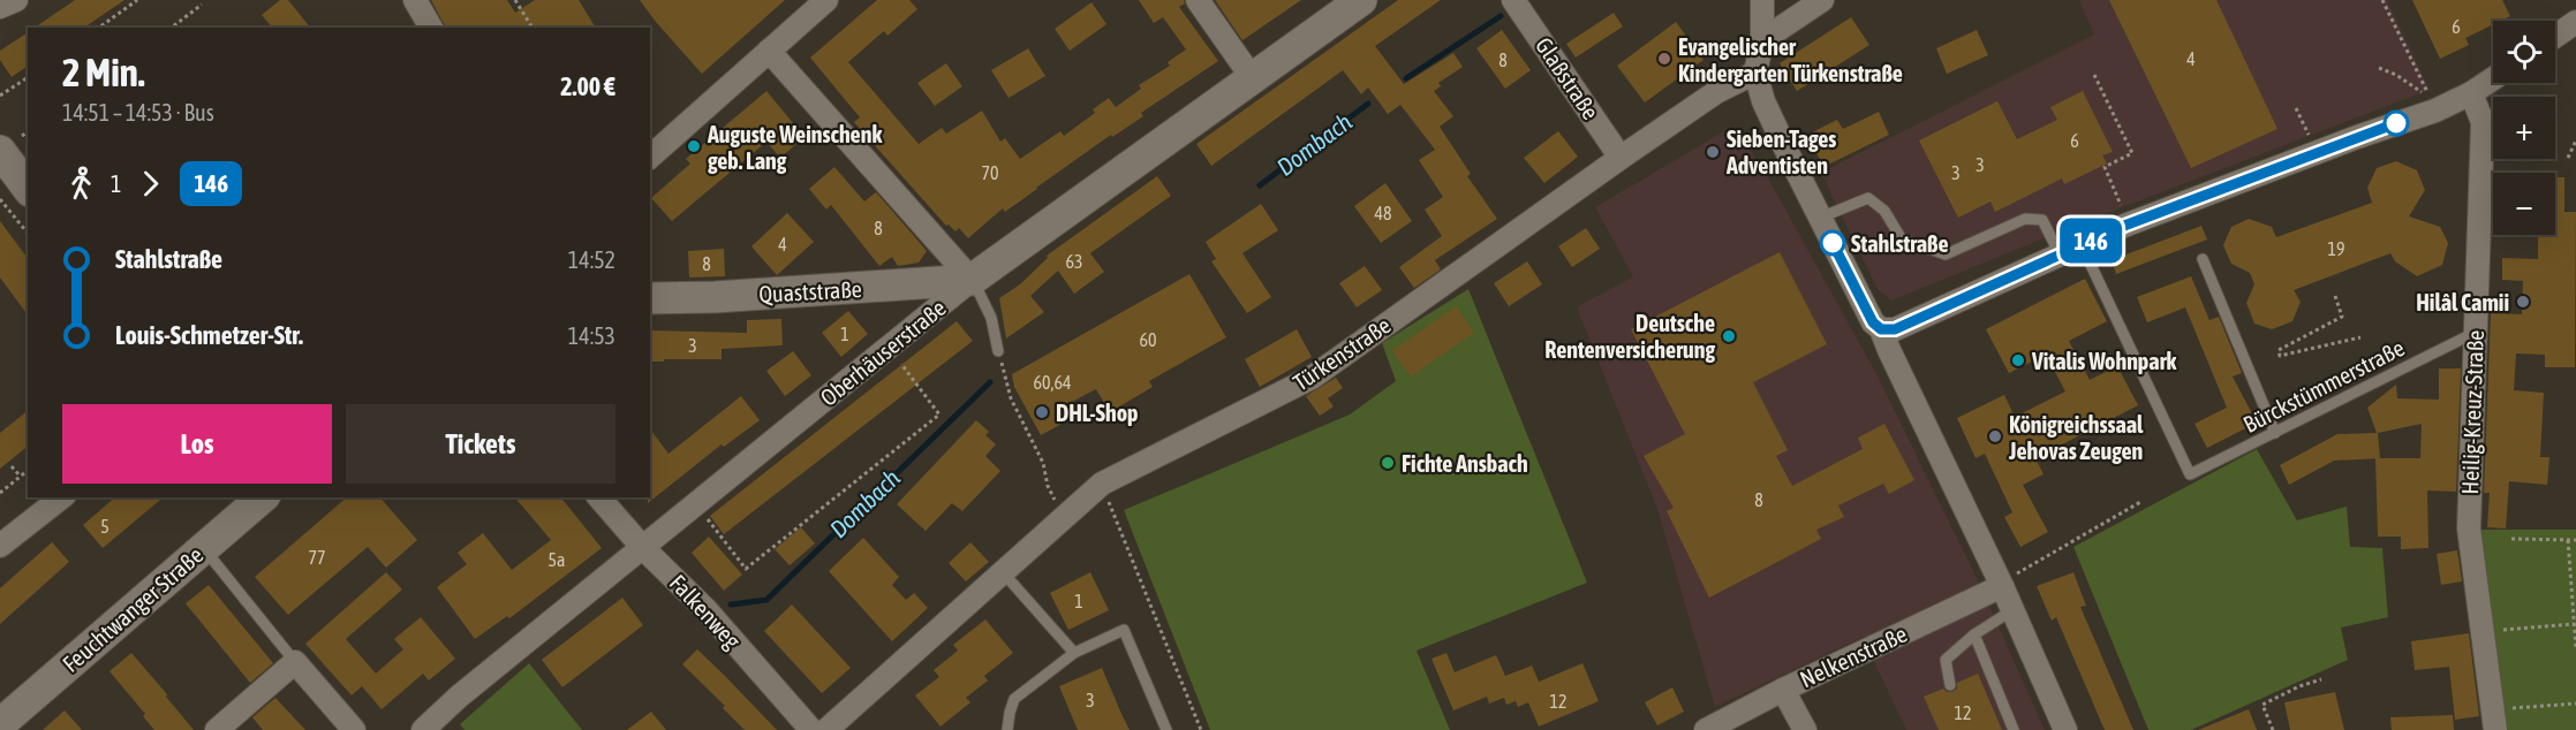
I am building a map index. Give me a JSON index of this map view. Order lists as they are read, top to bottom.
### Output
{
  "streets": {
    "street": [
      "Glaßstraße",
      "Quaststraße",
      "Oberhäuserstraße",
      "Türkenstraße",
      "Heilig-Kreuz-Straße",
      "Feuchtwanger Straße",
      "Falkenweg",
      "Nelkenstraße"
    ],
    "lane": ["Bürckstümmerstraße"]
  },
  "crossings": [
    ["Glaßstraße", "Türkenstraße"],
    ["Quaststraße", "Oberhäuserstraße"],
    ["Oberhäuserstraße", "Falkenweg"],
    ["Bürckstümmerstraße", "Heilig-Kreuz-Straße"]
  ],
  "water": ["Dombach"],
  "places": [
    "Evangelischer Kindergarten Türkenstraße",
    "Auguste Weinschenk geb. Lang",
    "Sieben-Tages Adventisten",
    "Stahlstraße",
    "Hilâl Camii",
    "Deutsche Rentenversicherung",
    "Vitalis Wohnpark",
    "DHL-Shop",
    "Königreichssaal Jehovas Zeugen",
    "Fichte Ansbach"
  ],
  "lines": ["bus line 146"],
  "house_numbers": [
    "6",
    "4",
    "8",
    "6",
    "3",
    "70",
    "3",
    "48",
    "8",
    "4",
    "19",
    "63",
    "8",
    "1",
    "60",
    "3",
    "60,64",
    "8",
    "5",
    "77",
    "5a",
    "1",
    "3",
    "12",
    "12"
  ],
  "page": {
    "on_map": "146",
    "map_buttons": ["+", "−"],
    "heading": ["2 Min.", "14:51 – 14:53 · Bus", "2.00 €"],
    "legs": ["1", "146"],
    "list": [
      {
        "name": "Stahlstraße",
        "value": "14:52"
      },
      {
        "name": "Louis-Schmetzer-Str.",
        "value": "14:53"
      }
    ],
    "buttons": ["Los", "Tickets"]
  }
}
